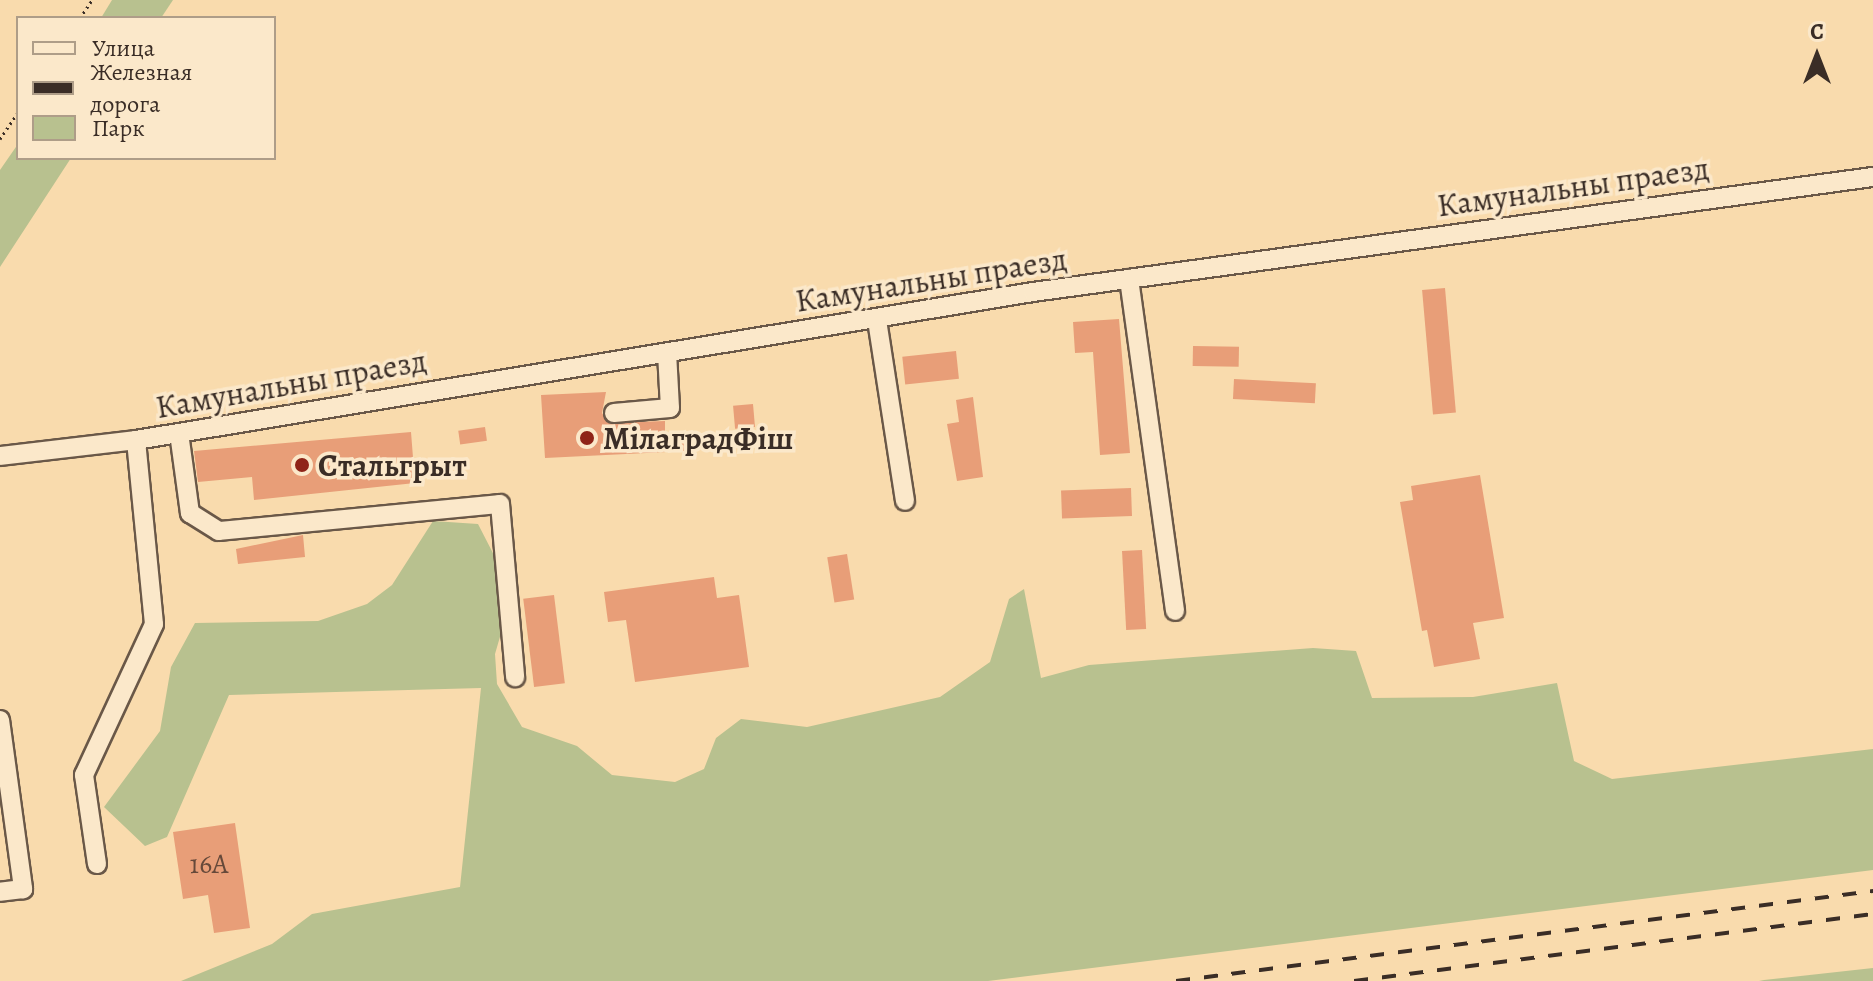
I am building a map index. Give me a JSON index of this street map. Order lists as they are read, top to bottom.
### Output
{
  "streets": {
    "street": ["Камунальны праезд"]
  },
  "places": ["МілаградФіш", "Стальгрыт"],
  "house_numbers": ["16А"],
  "legend": ["Улица", "Железная дорога", "Парк"],
  "north": "top"
}
